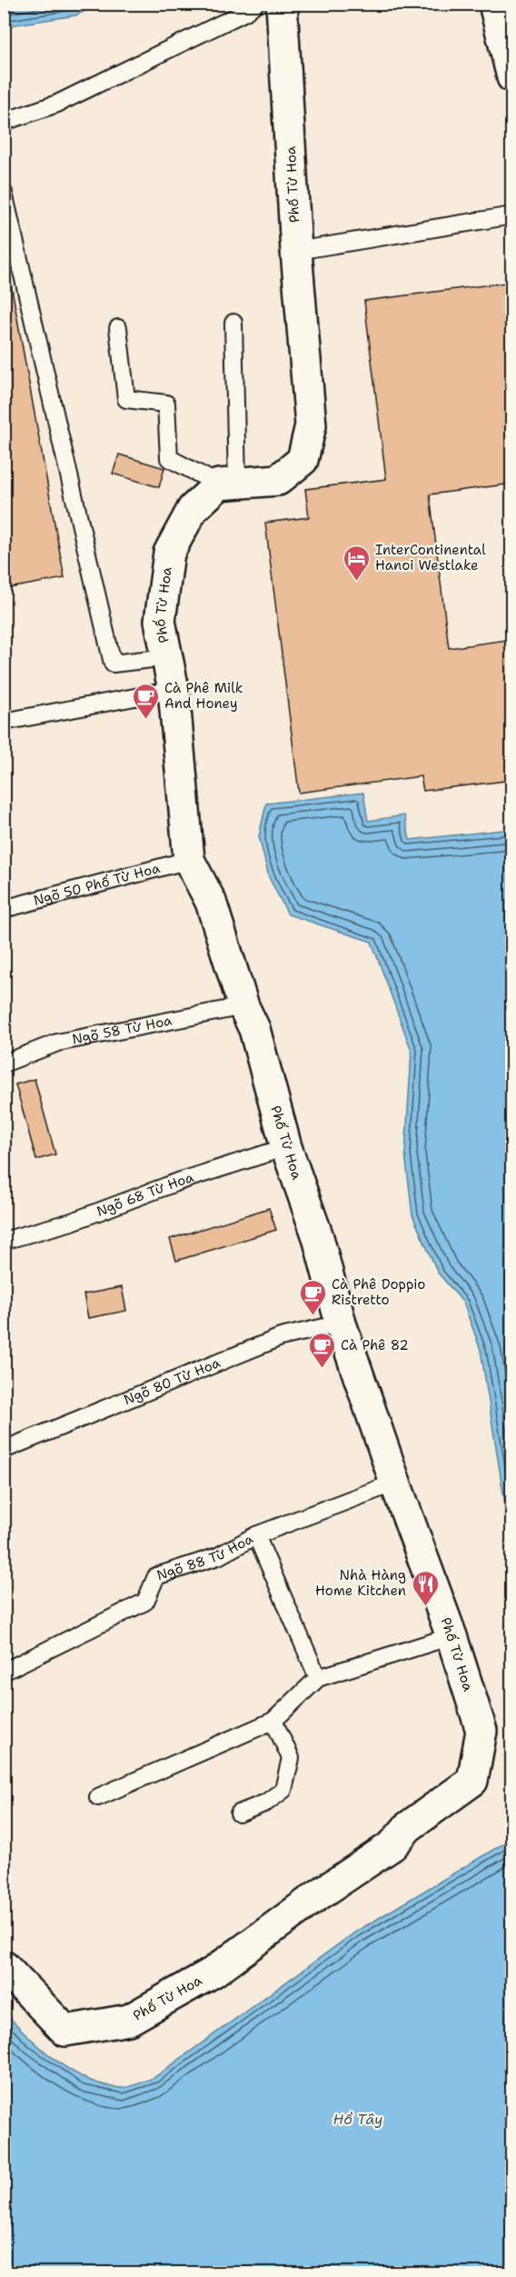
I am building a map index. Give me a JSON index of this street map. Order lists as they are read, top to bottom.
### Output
{
  "streets": {
    "street": ["Phố Từ Hoa"],
    "lane": [
      "Ngõ 50 Phố Từ Hoa",
      "Ngõ 58 Từ Hoa",
      "Ngõ 68 Từ Hoa",
      "Ngõ 80 Từ Hoa",
      "Ngõ 88 Từ Hoa"
    ]
  },
  "crossings": [
    ["Phố Từ Hoa", "Ngõ 50 Phố Từ Hoa"],
    ["Phố Từ Hoa", "Ngõ 58 Từ Hoa"],
    ["Phố Từ Hoa", "Ngõ 68 Từ Hoa"],
    ["Phố Từ Hoa", "Ngõ 80 Từ Hoa"],
    ["Phố Từ Hoa", "Ngõ 88 Từ Hoa"]
  ],
  "water": ["Hồ Tây"],
  "places": {
    "hotel": ["InterContinental Hanoi Westlake"],
    "cafe": ["Cà Phê Milk And Honey", "Cà Phê Doppio Ristretto", "Cà Phê 82"],
    "restaurant": ["Nhà Hàng Home Kitchen"]
  }
}
